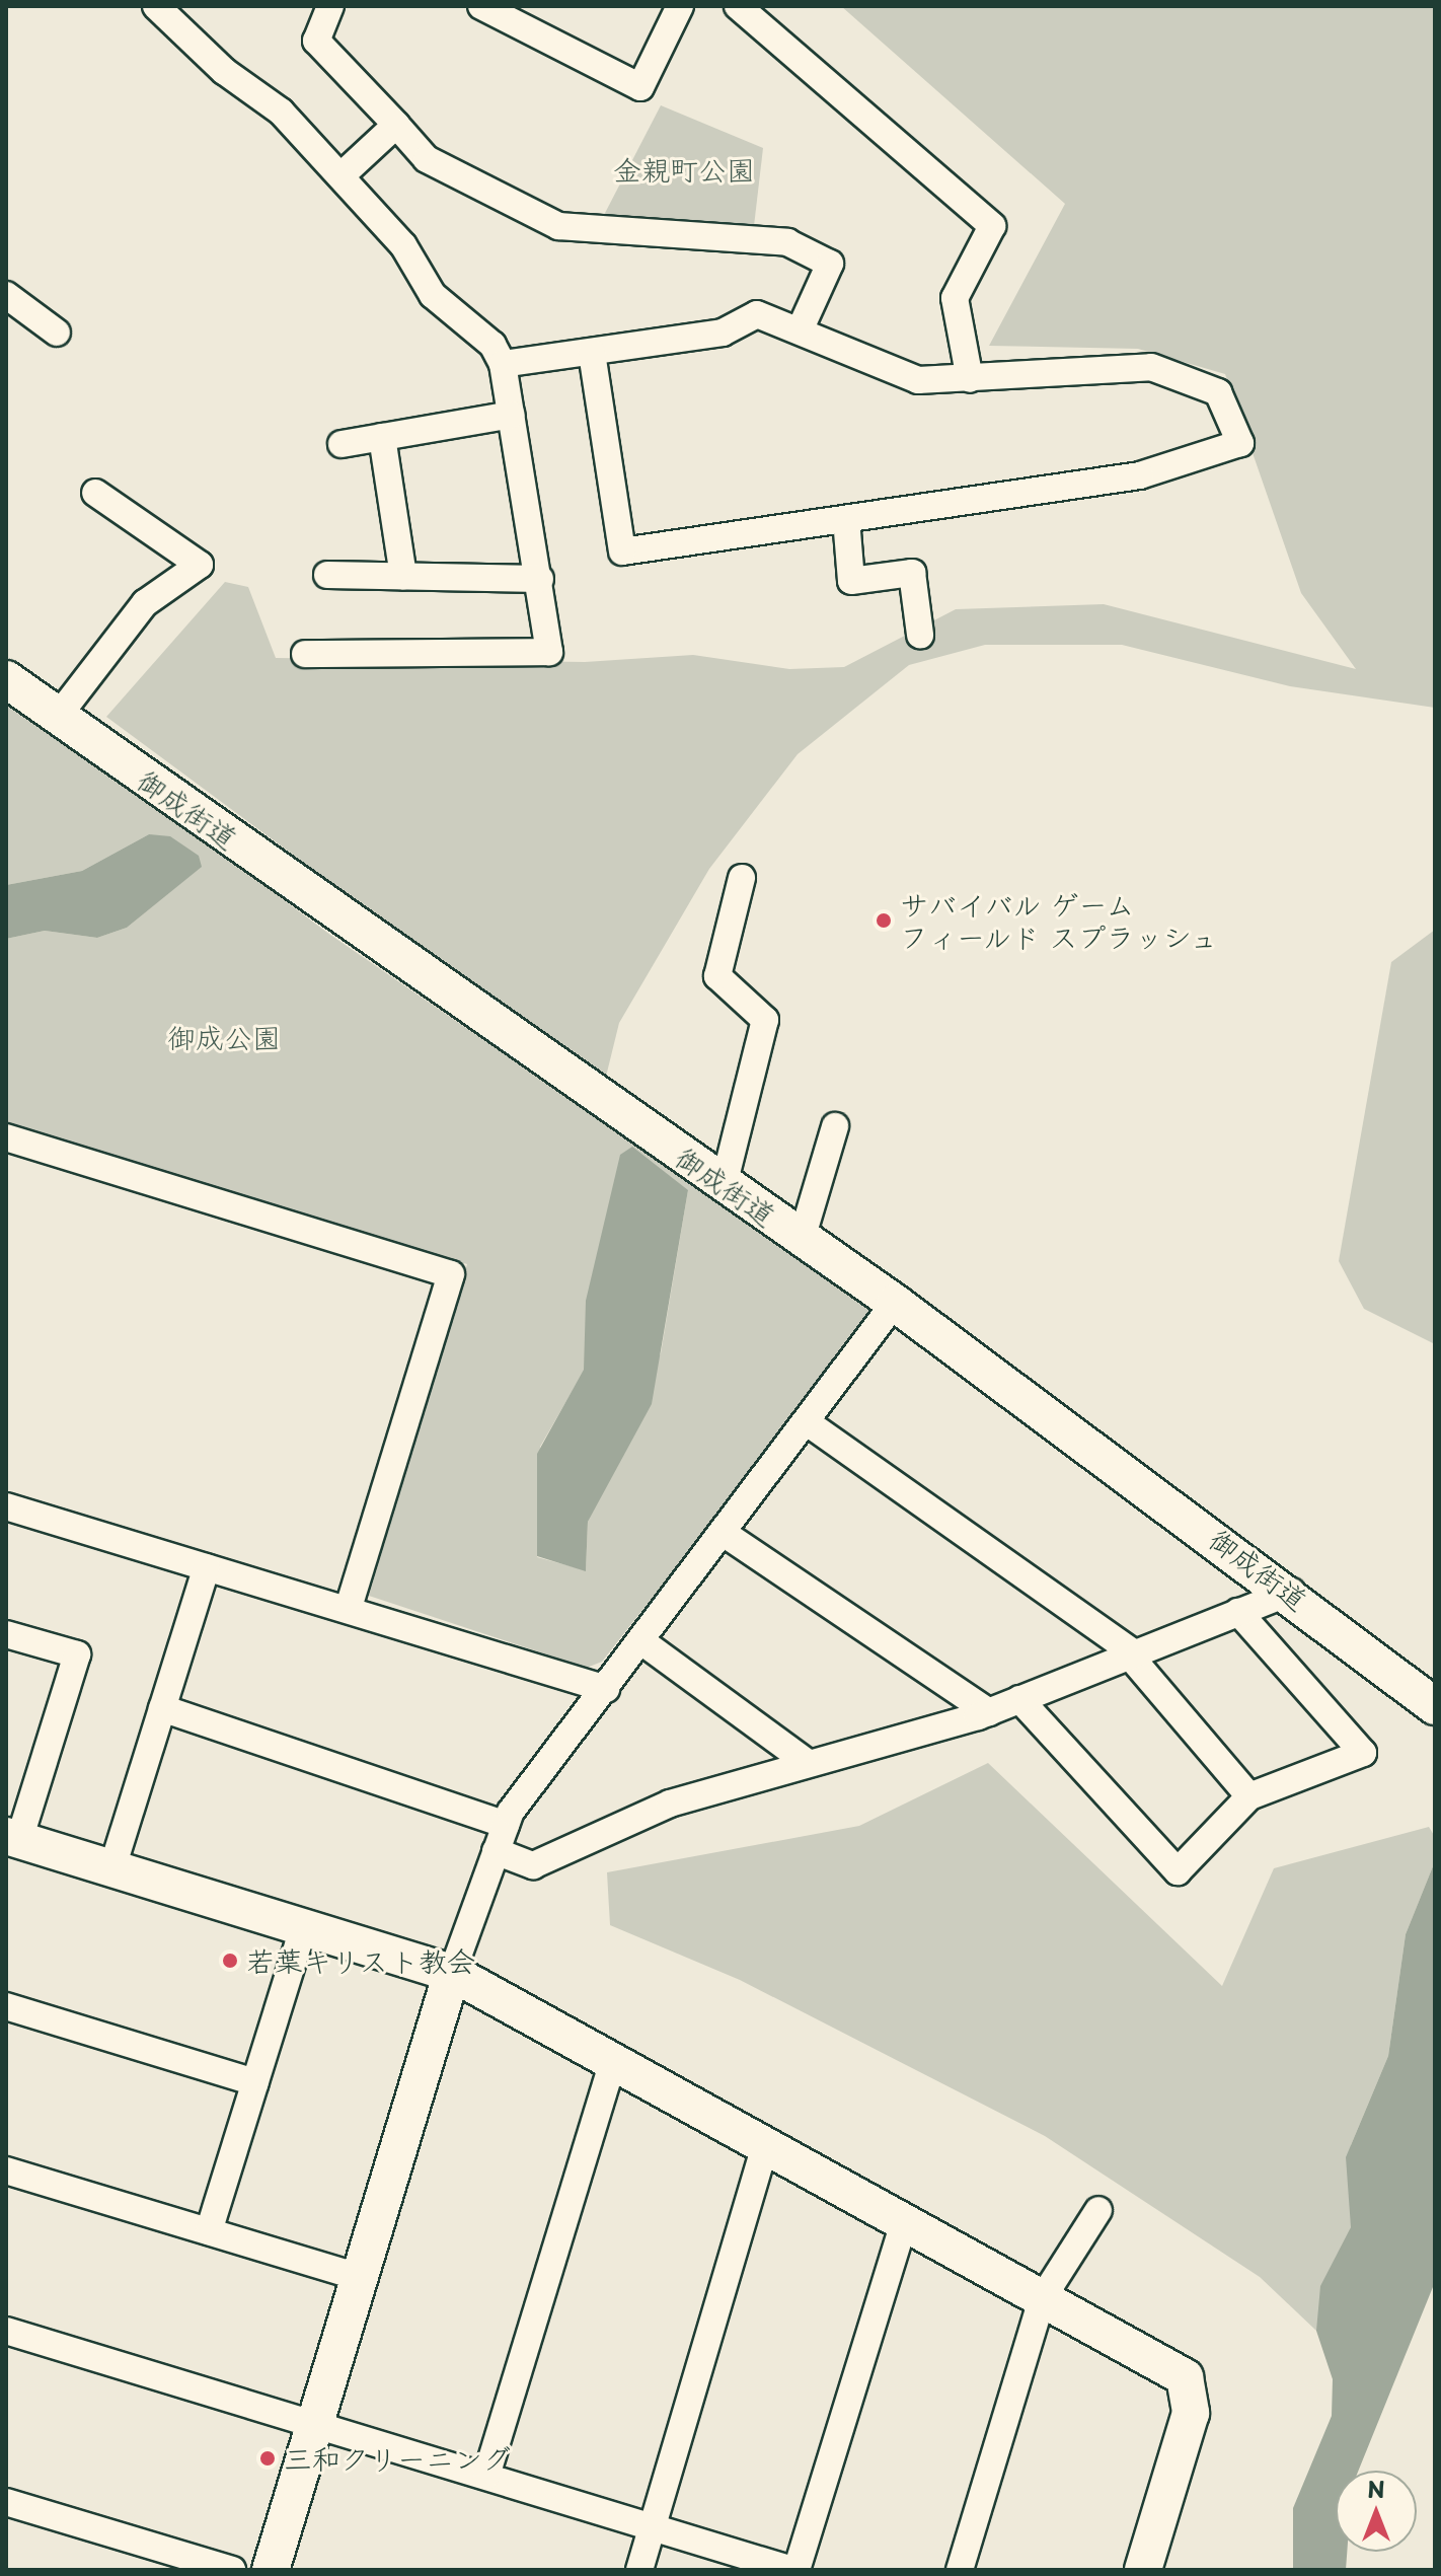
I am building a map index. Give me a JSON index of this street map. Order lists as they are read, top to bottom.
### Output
{
  "streets": {
    "street": ["御成街道"]
  },
  "parks": ["金親町公園", "御成公園"],
  "places": ["サバイバル ゲーム フィールド スプラッシュ", "若葉キリスト教会", "三和クリーニング"],
  "north": "top"
}
